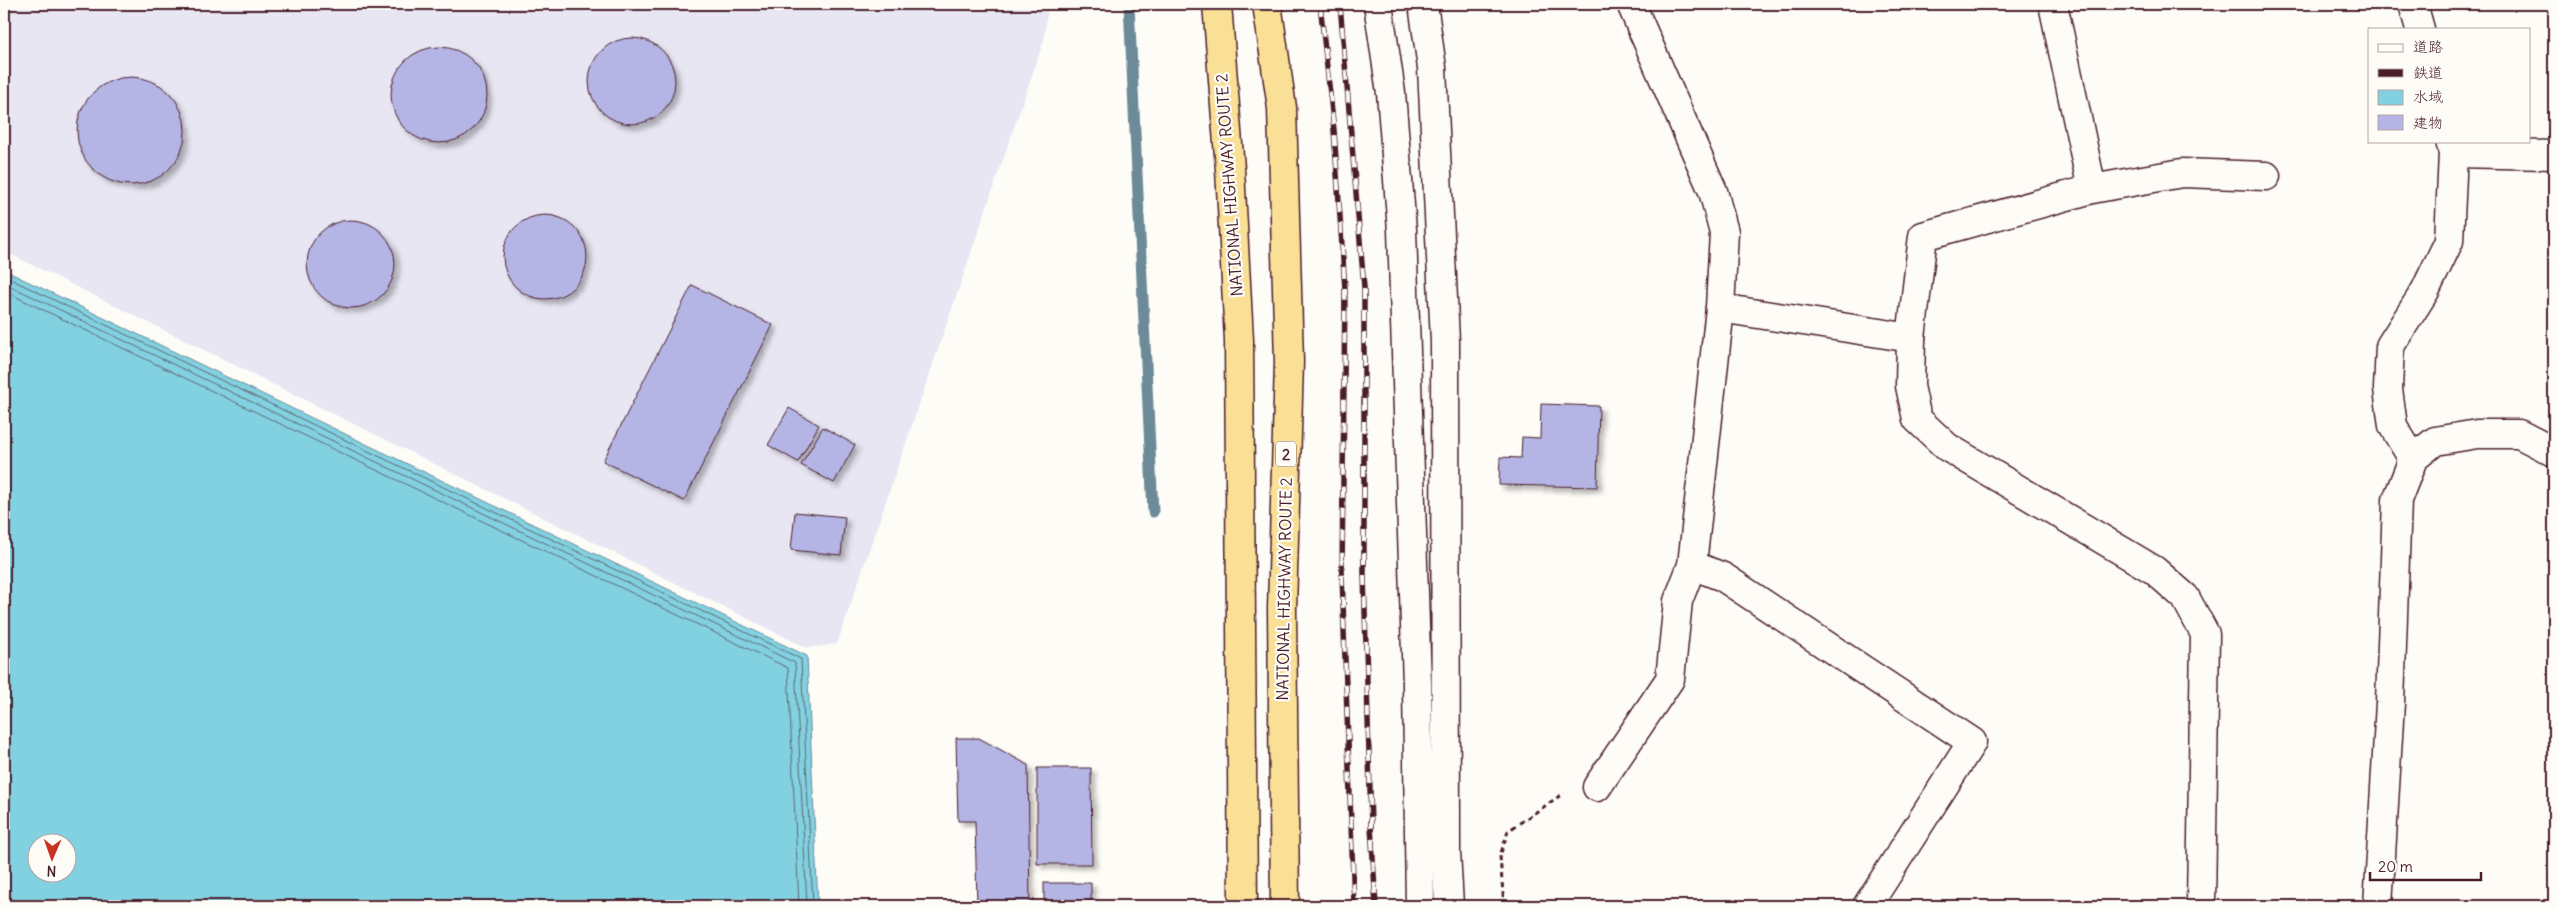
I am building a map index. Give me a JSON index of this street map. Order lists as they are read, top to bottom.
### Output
{
  "streets": {
    "highway": ["NATIONAL HIGHWAY ROUTE 2", "2"]
  },
  "legend": [
    "道路",
    "鉄道",
    "水域",
    "建物"
  ],
  "scale_bar": "20 m",
  "north": "bottom"
}
